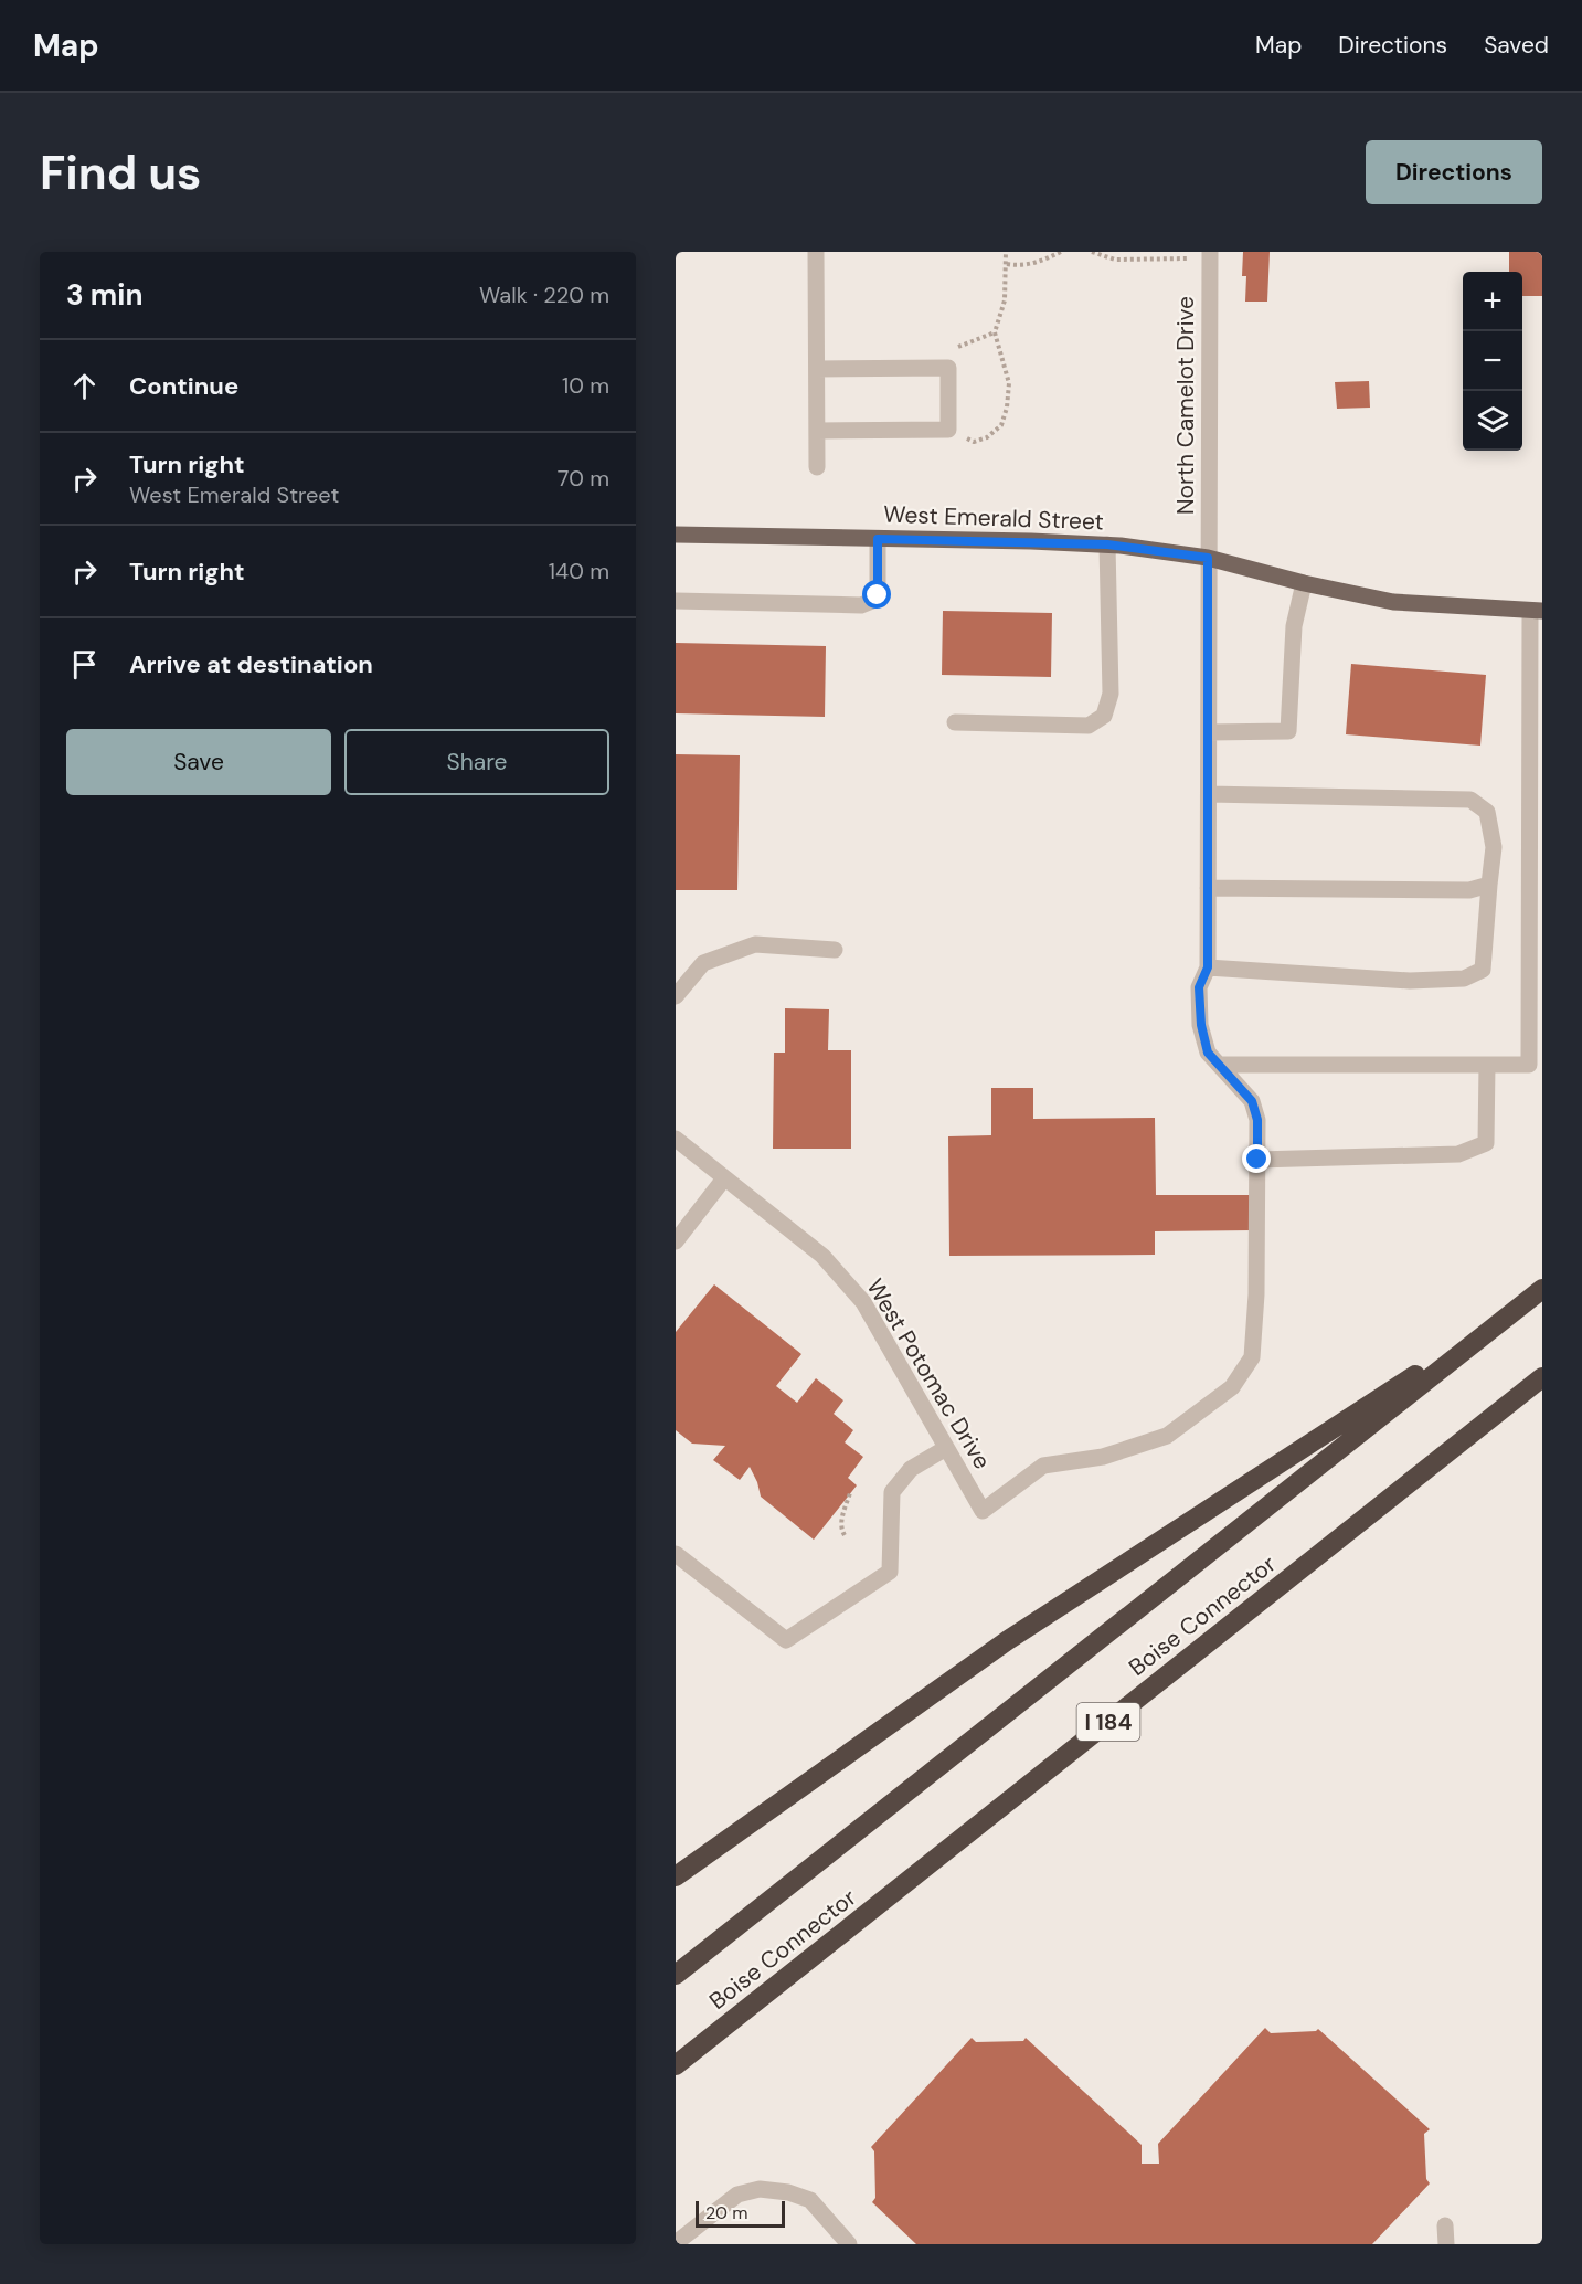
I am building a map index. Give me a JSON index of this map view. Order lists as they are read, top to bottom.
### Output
{
  "streets": {
    "highway": ["Boise Connector", "I 184"],
    "main road": ["West Emerald Street"],
    "street": ["North Camelot Drive", "West Potomac Drive"]
  },
  "crossings": [
    ["North Camelot Drive", "West Emerald Street"],
    ["North Camelot Drive", "West Potomac Drive"]
  ],
  "scale_bar": "20 m",
  "page": {
    "header": "Map",
    "nav": ["Map", "Directions", "Saved"],
    "buttons": [
      "Directions",
      ["Save", "Share"]
    ],
    "title": "Find us",
    "heading": ["3 min", "Walk · 220 m"],
    "map_buttons": ["+", "−"],
    "list": [
      ["Continue", "10 m"],
      ["Turn right", "West Emerald Street", "70 m"],
      ["Turn right", "140 m"],
      "Arrive at destination"
    ],
    "scale": "20 m"
  }
}
